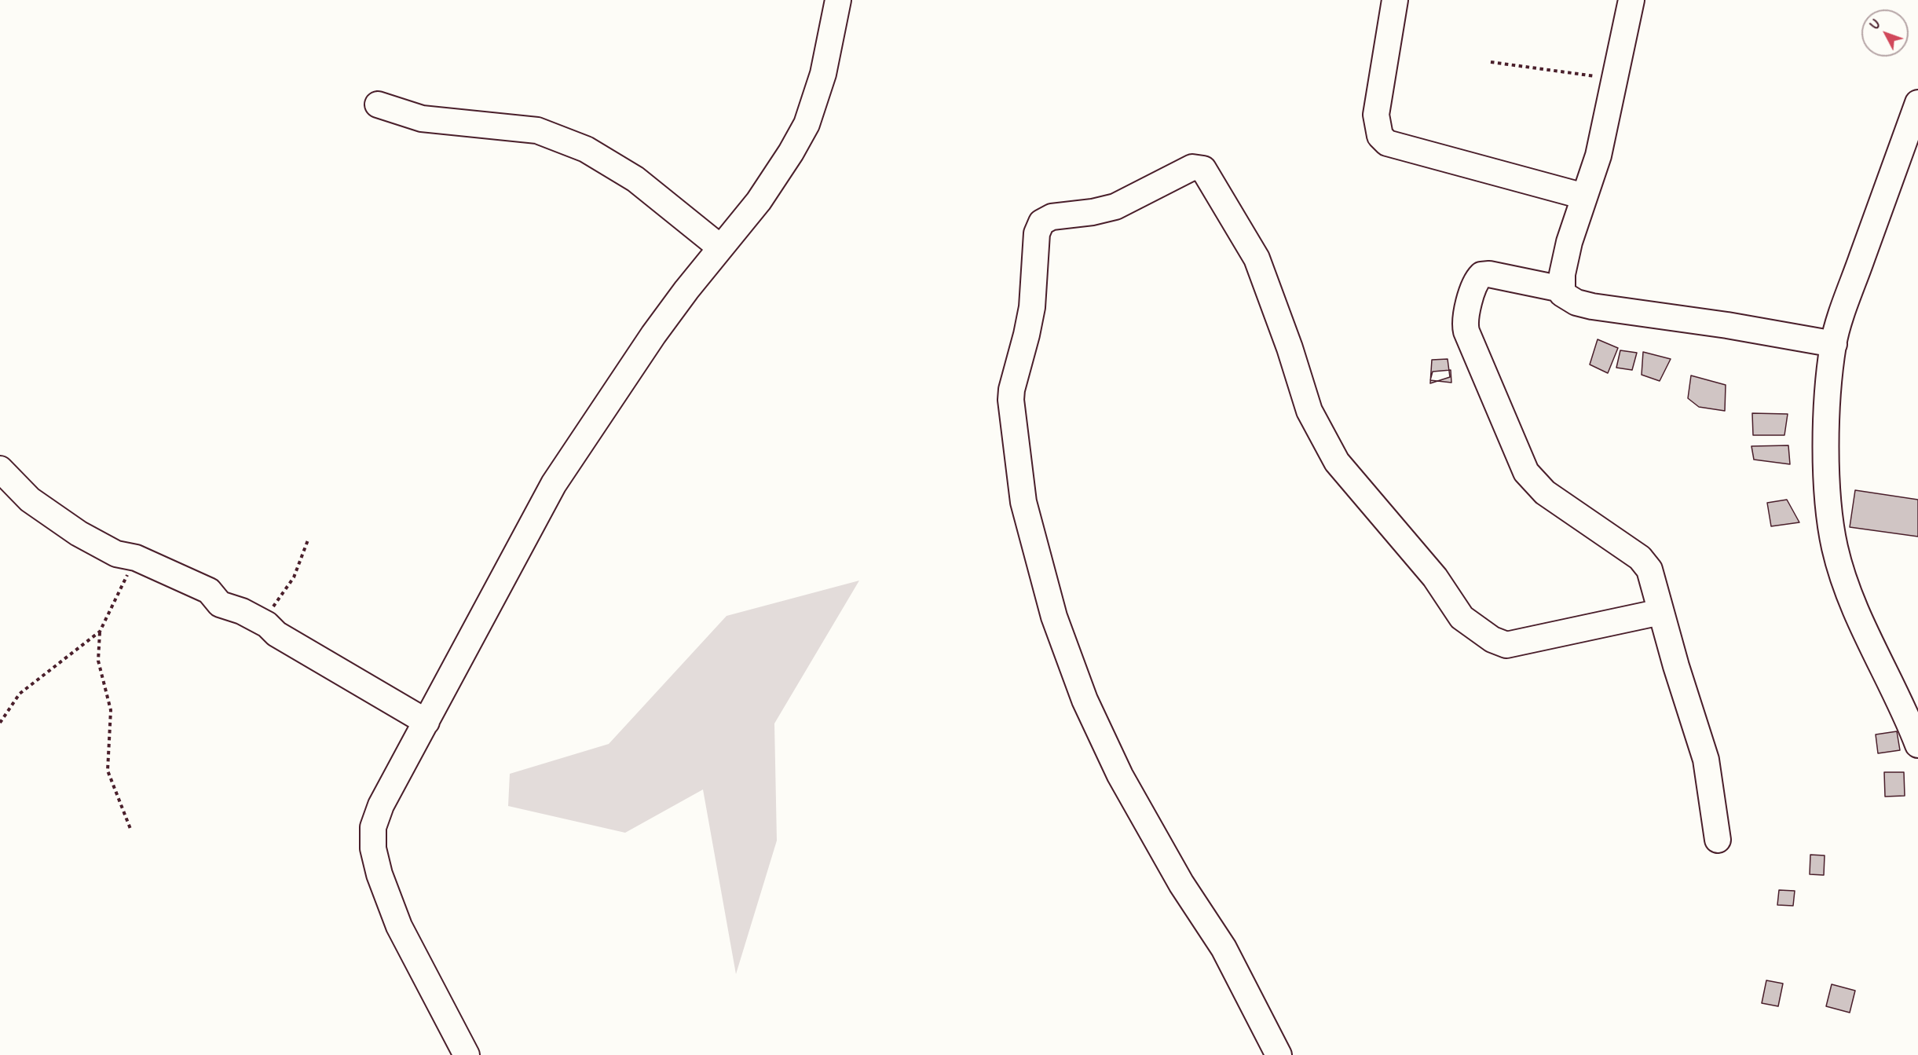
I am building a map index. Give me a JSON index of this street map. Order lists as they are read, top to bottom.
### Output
{
  "north": "top left"
}
